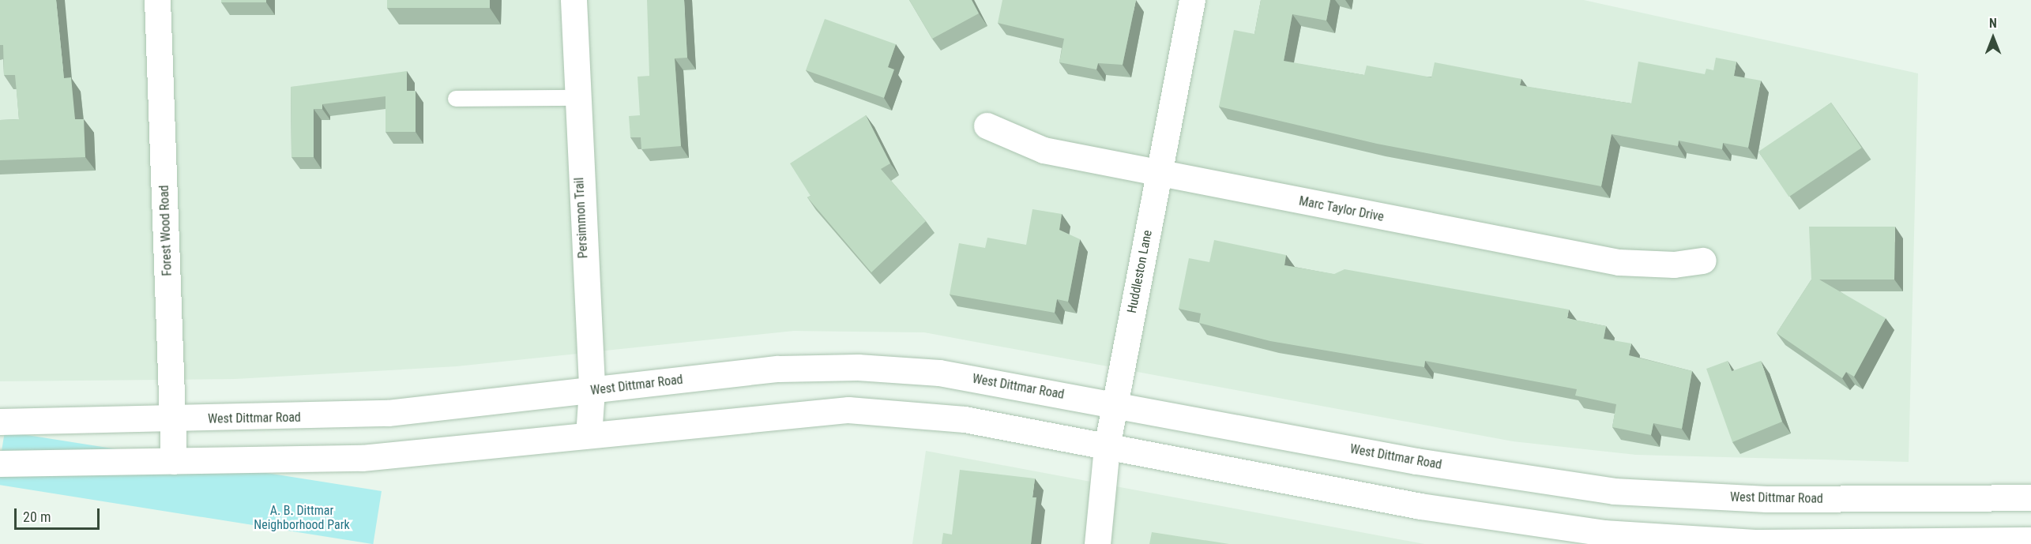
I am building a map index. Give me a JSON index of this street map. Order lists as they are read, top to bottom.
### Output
{
  "streets": {
    "street": [
      "Marc Taylor Drive",
      "Persimmon Trail",
      "Forest Wood Road",
      "Huddleston Lane",
      "West Dittmar Road"
    ]
  },
  "crossings": [
    ["Marc Taylor Drive", "Huddleston Lane"],
    ["Persimmon Trail", "West Dittmar Road"],
    ["Forest Wood Road", "West Dittmar Road"],
    ["Huddleston Lane", "West Dittmar Road"]
  ],
  "parks": ["A. B. Dittmar Neighborhood Park"],
  "scale_bar": "20 m",
  "north": "top"
}
